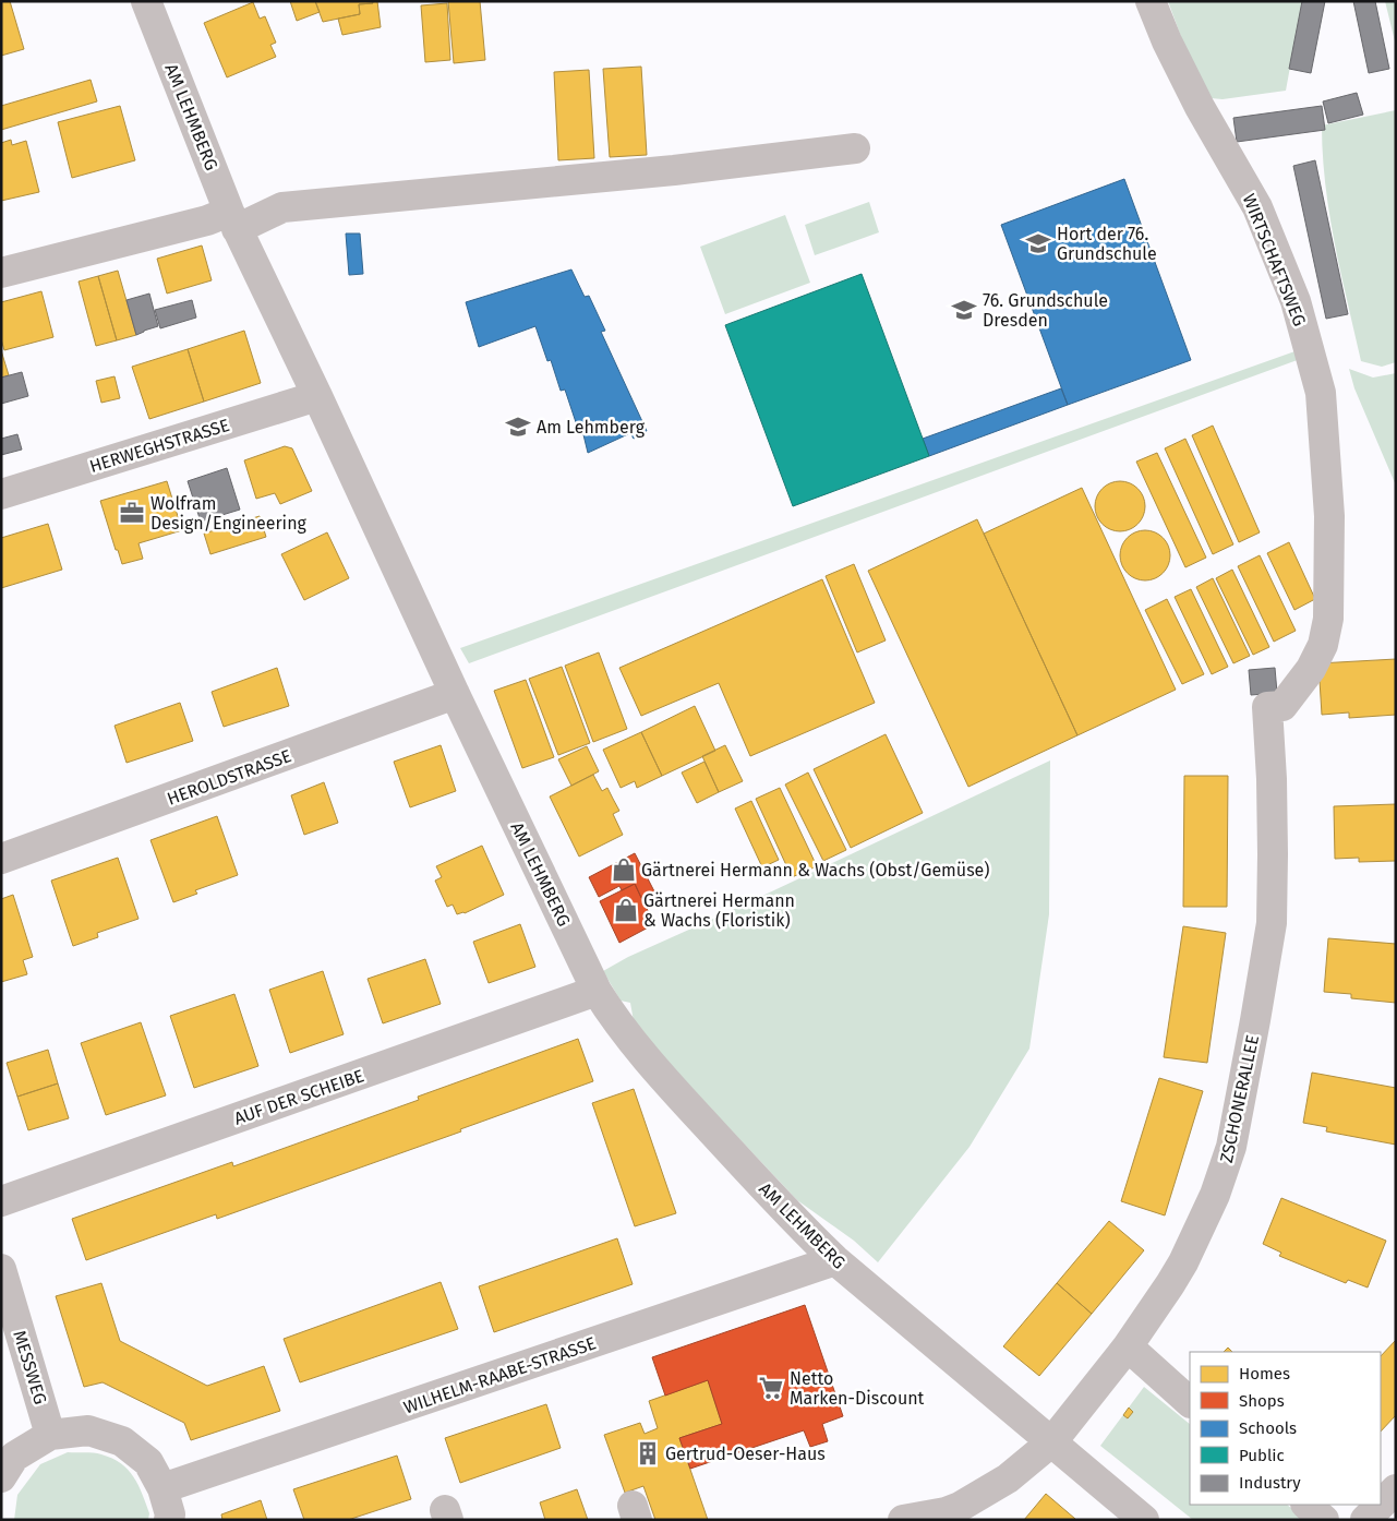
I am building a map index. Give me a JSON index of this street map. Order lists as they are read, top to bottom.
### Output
{
  "streets": {
    "street": [
      "AM LEHMBERG",
      "WIRTSCHAFTSWEG",
      "HERWEGHSTRASSE",
      "HEROLDSTRASSE",
      "AUF DER SCHEIBE",
      "ZSCHONERALLEE",
      "MESSWEG",
      "WILHELM-RAABE-STRASSE"
    ]
  },
  "crossings": [
    ["AM LEHMBERG", "HERWEGHSTRASSE"],
    ["AM LEHMBERG", "HEROLDSTRASSE"],
    ["AM LEHMBERG", "AUF DER SCHEIBE"],
    ["AM LEHMBERG", "ZSCHONERALLEE"],
    ["AM LEHMBERG", "WILHELM-RAABE-STRASSE"],
    ["WIRTSCHAFTSWEG", "ZSCHONERALLEE"]
  ],
  "places": {
    "school or university": ["Hort der 76. Grundschule", "76. Grundschule Dresden", "Am Lehmberg"],
    "office": ["Wolfram Design/Engineering"],
    "shop": ["Gärtnerei Hermann & Wachs (Obst/Gemüse)", "Gärtnerei Hermann & Wachs (Floristik)"],
    "supermarket": ["Netto Marken-Discount"],
    "building": ["Gertrud-Oeser-Haus"]
  },
  "legend": [
    "Homes",
    "Shops",
    "Schools",
    "Public",
    "Industry"
  ]
}
